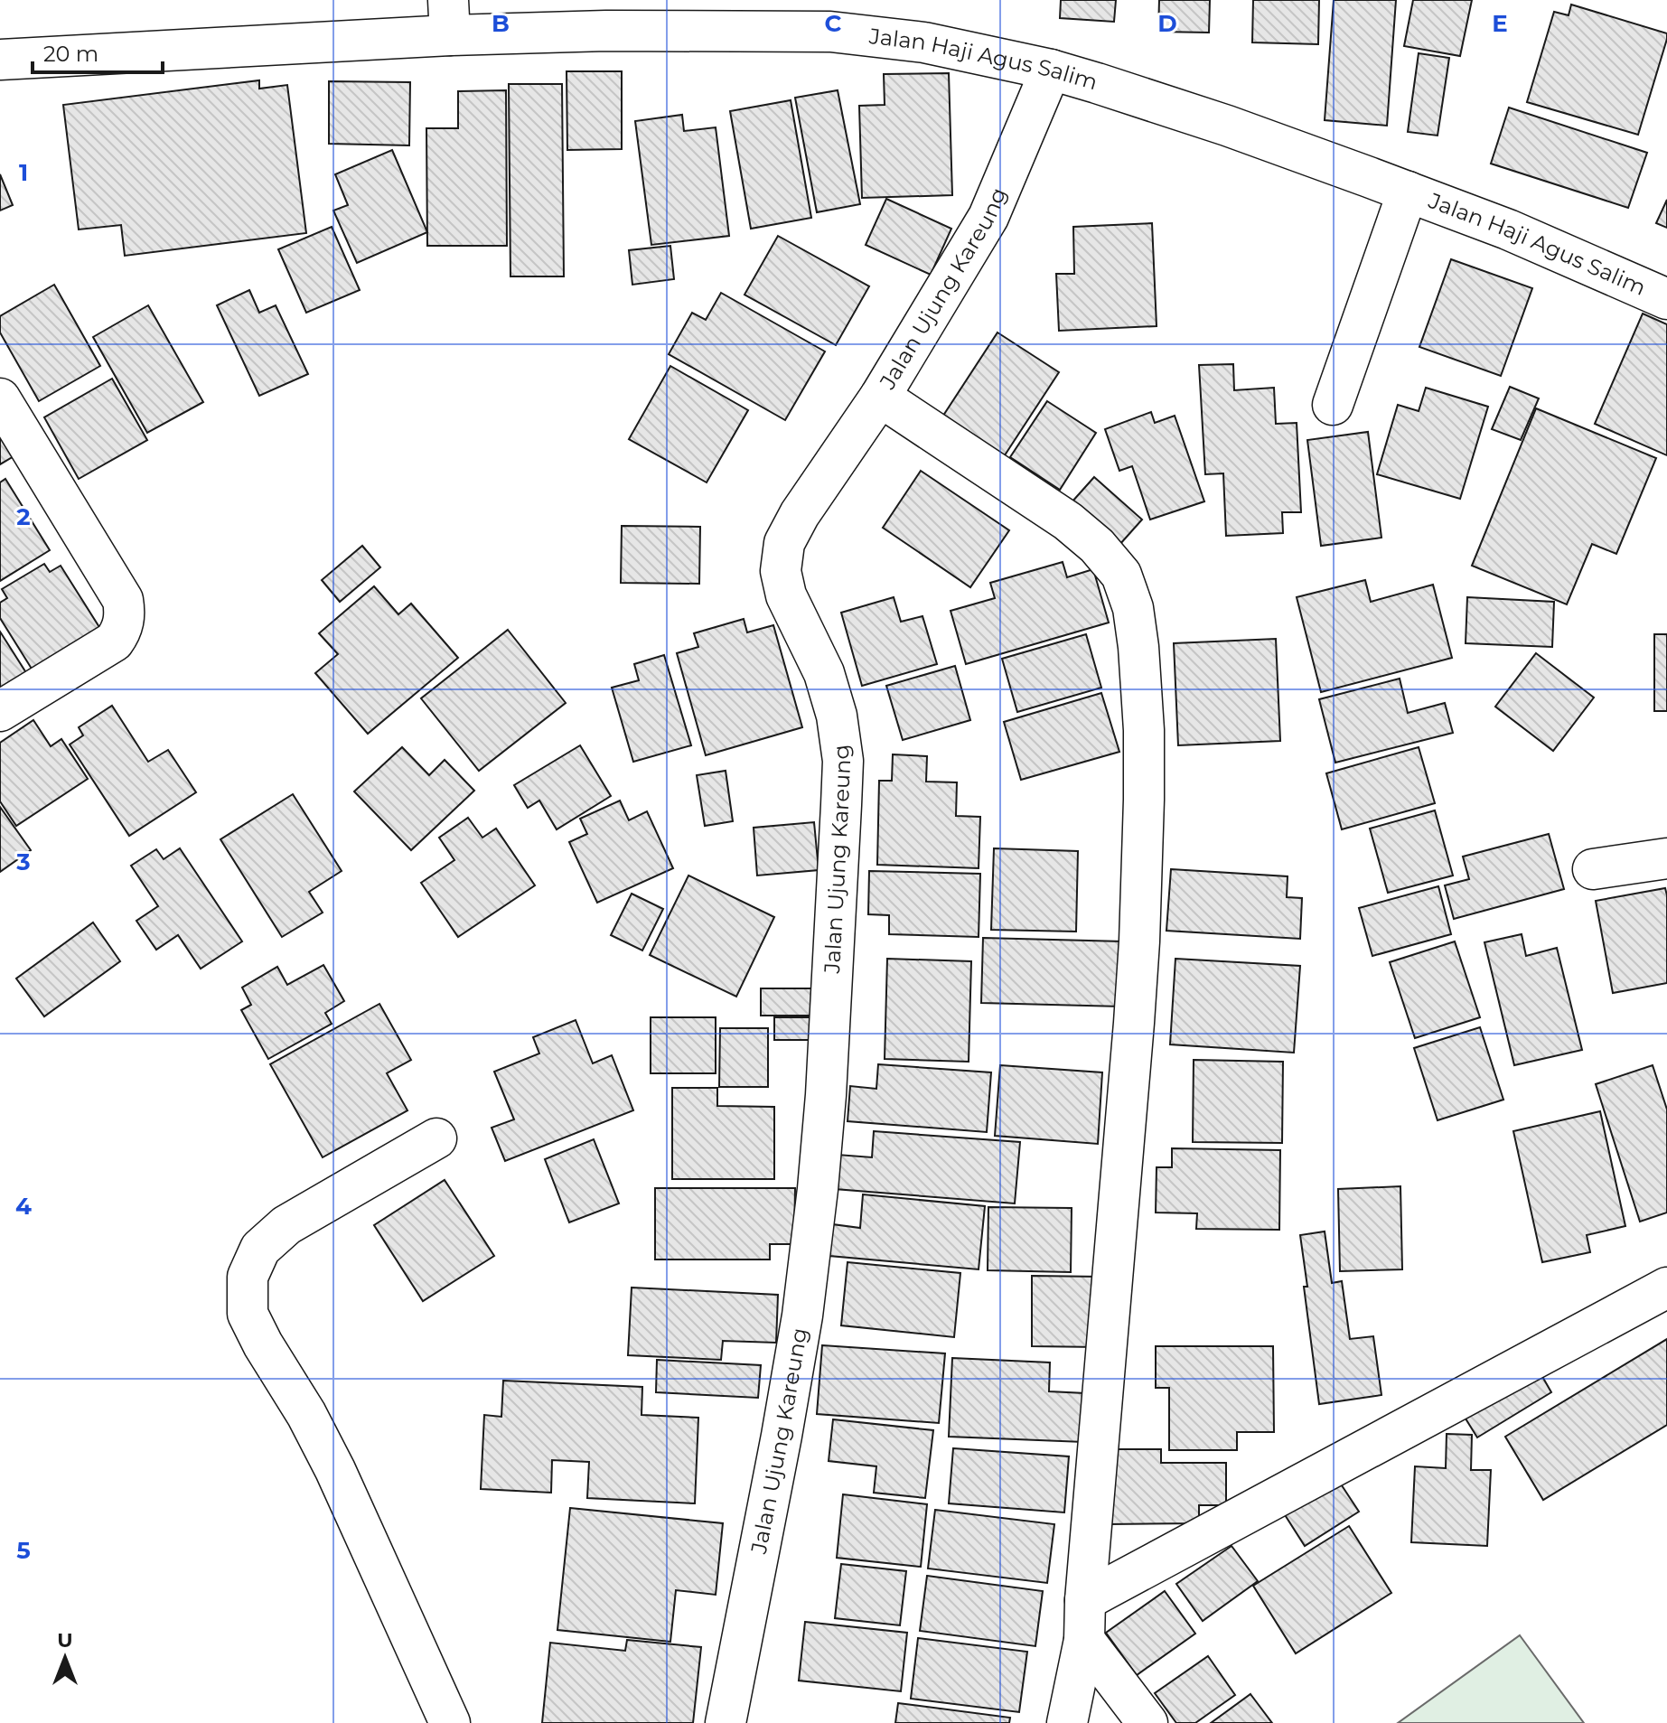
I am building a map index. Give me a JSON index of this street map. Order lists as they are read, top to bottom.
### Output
{
  "streets": {
    "street": ["Jalan Haji Agus Salim", "Jalan Ujung Kareung"]
  },
  "crossings": [
    ["Jalan Haji Agus Salim", "Jalan Ujung Kareung"]
  ],
  "scale_bar": "20 m",
  "north": "top",
  "grid": {
    "columns": [
      "B",
      "C",
      "D",
      "E"
    ],
    "rows": [
      "1",
      "2",
      "3",
      "4",
      "5"
    ]
  }
}
